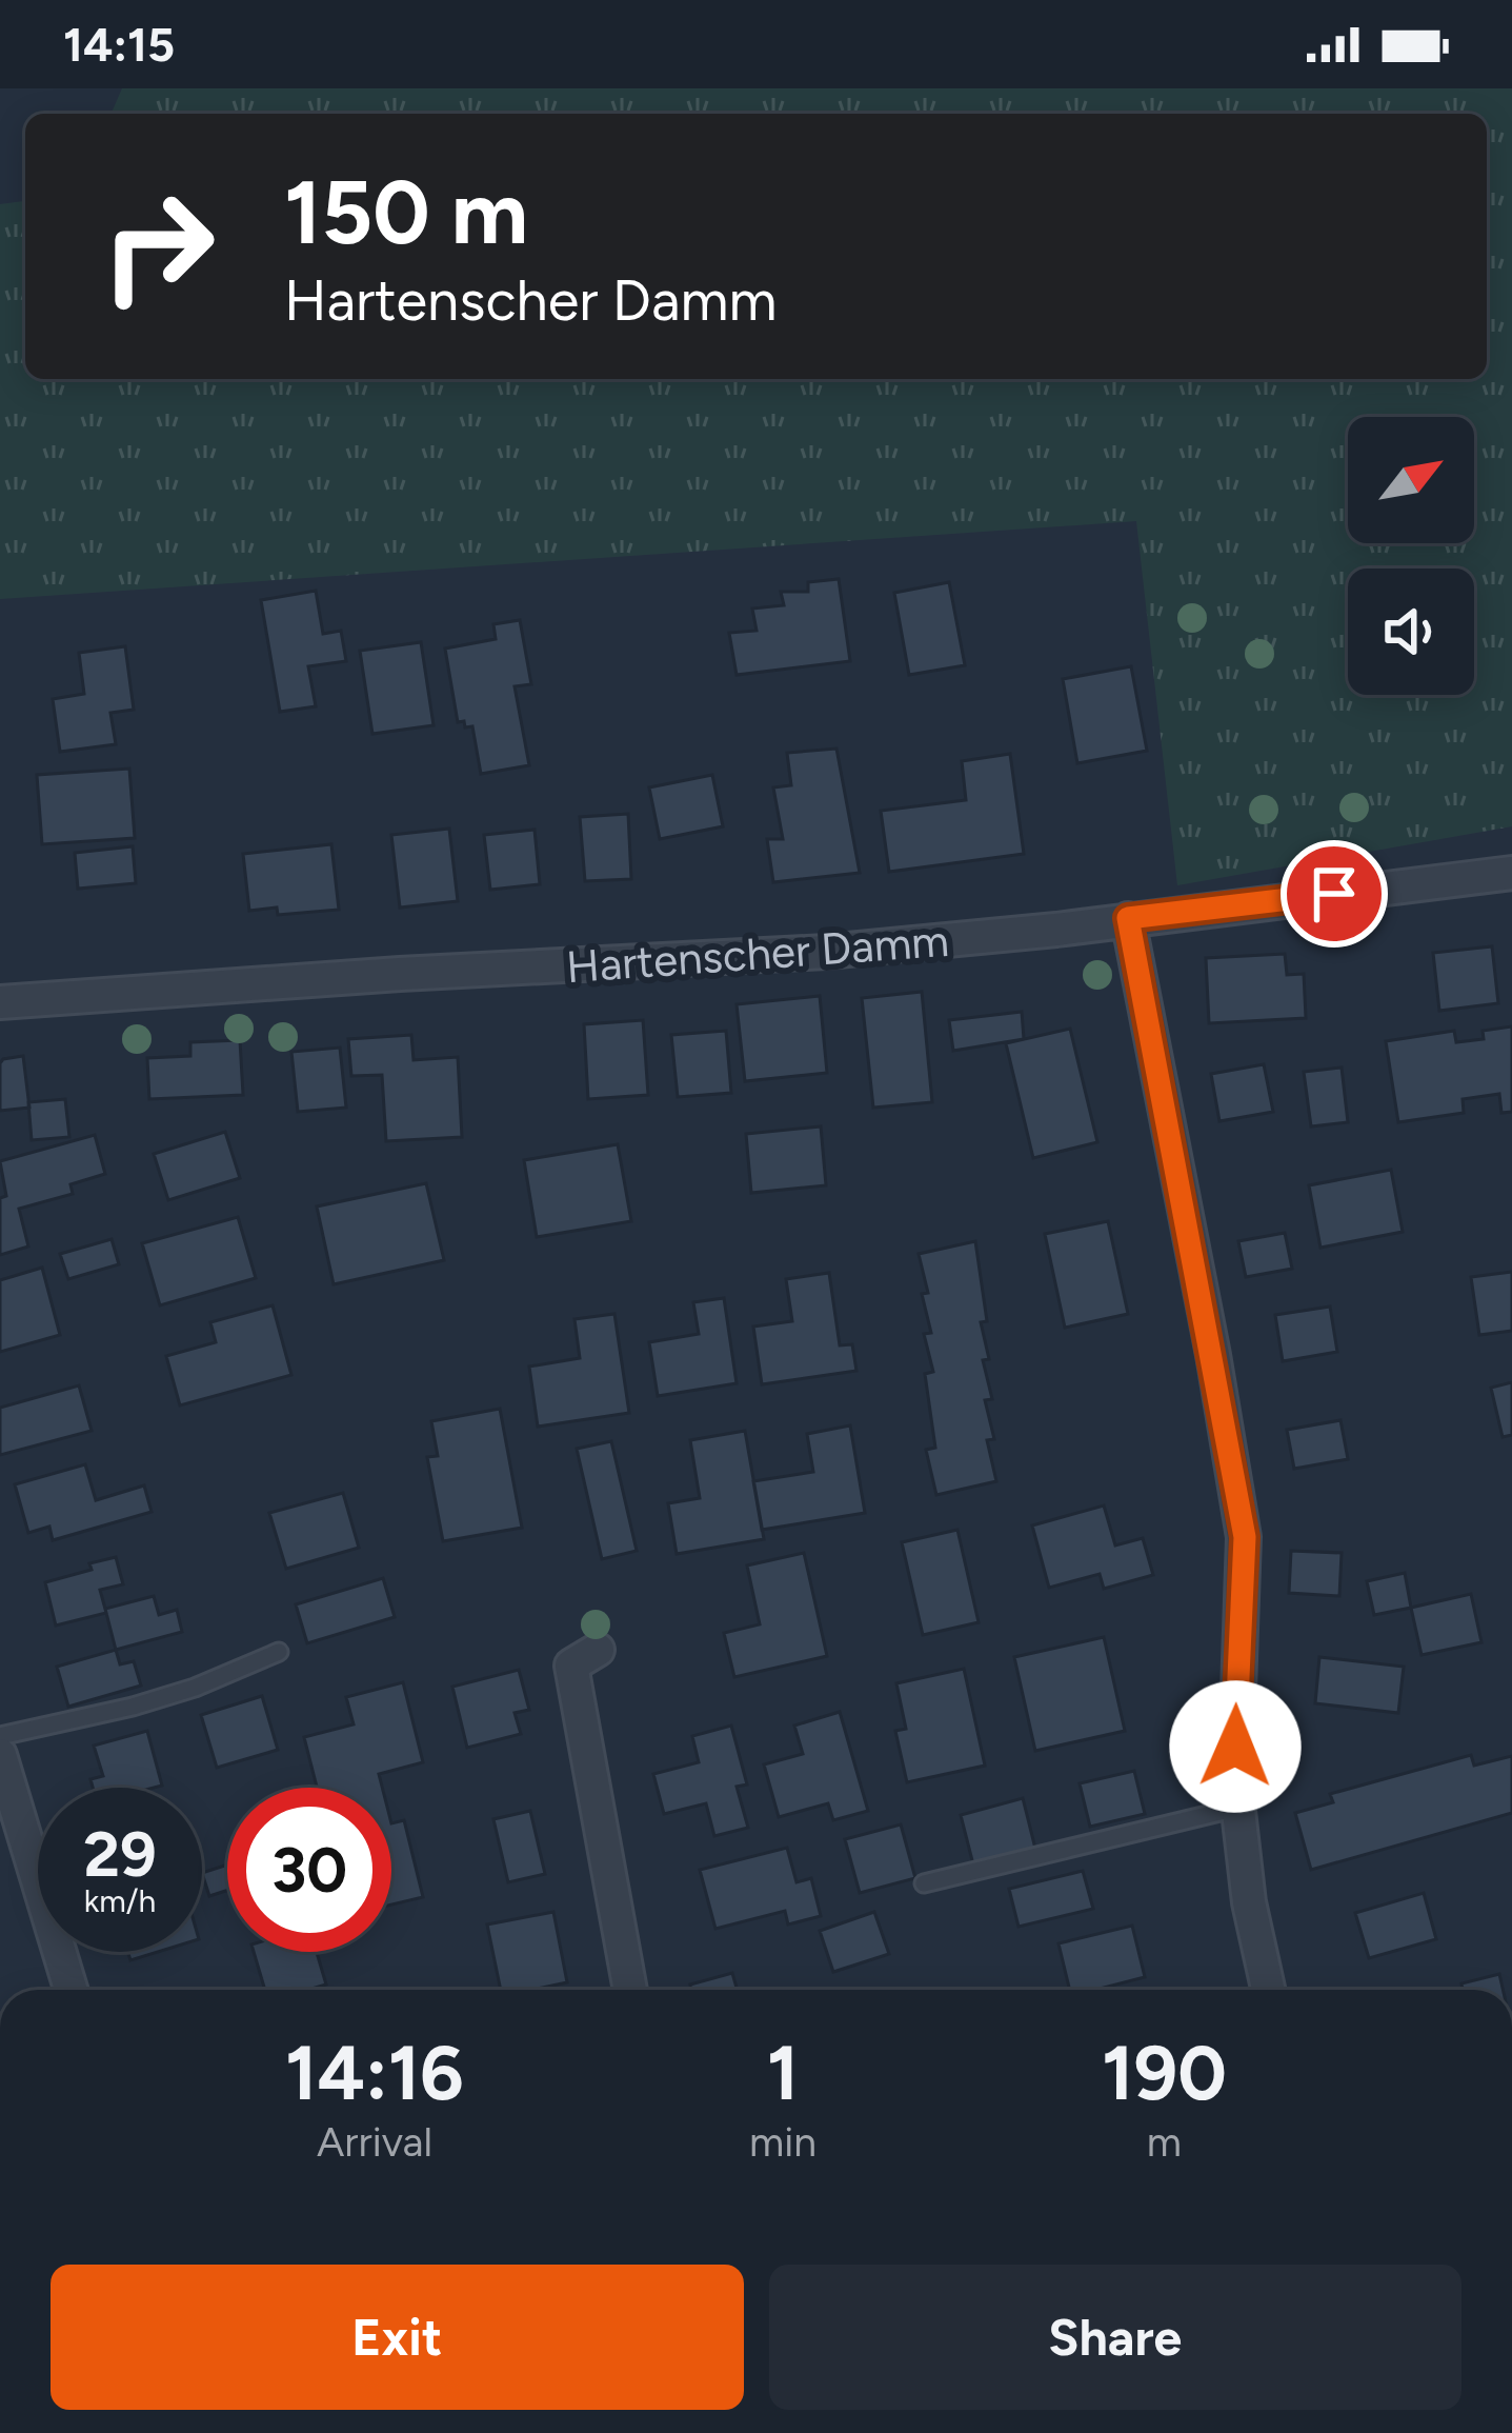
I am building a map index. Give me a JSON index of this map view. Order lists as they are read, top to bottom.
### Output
{
  "streets": {
    "street": ["Hartenscher Damm"]
  },
  "north": "top right",
  "page": {
    "status": "14:15",
    "turn": ["150 m", "Hartenscher Damm"],
    "speed": "29 km/h",
    "limit": "30",
    "eta": [
      "14:16",
      "Arrival",
      "1",
      "min",
      "190",
      "m"
    ],
    "buttons": ["Exit", "Share"]
  }
}
